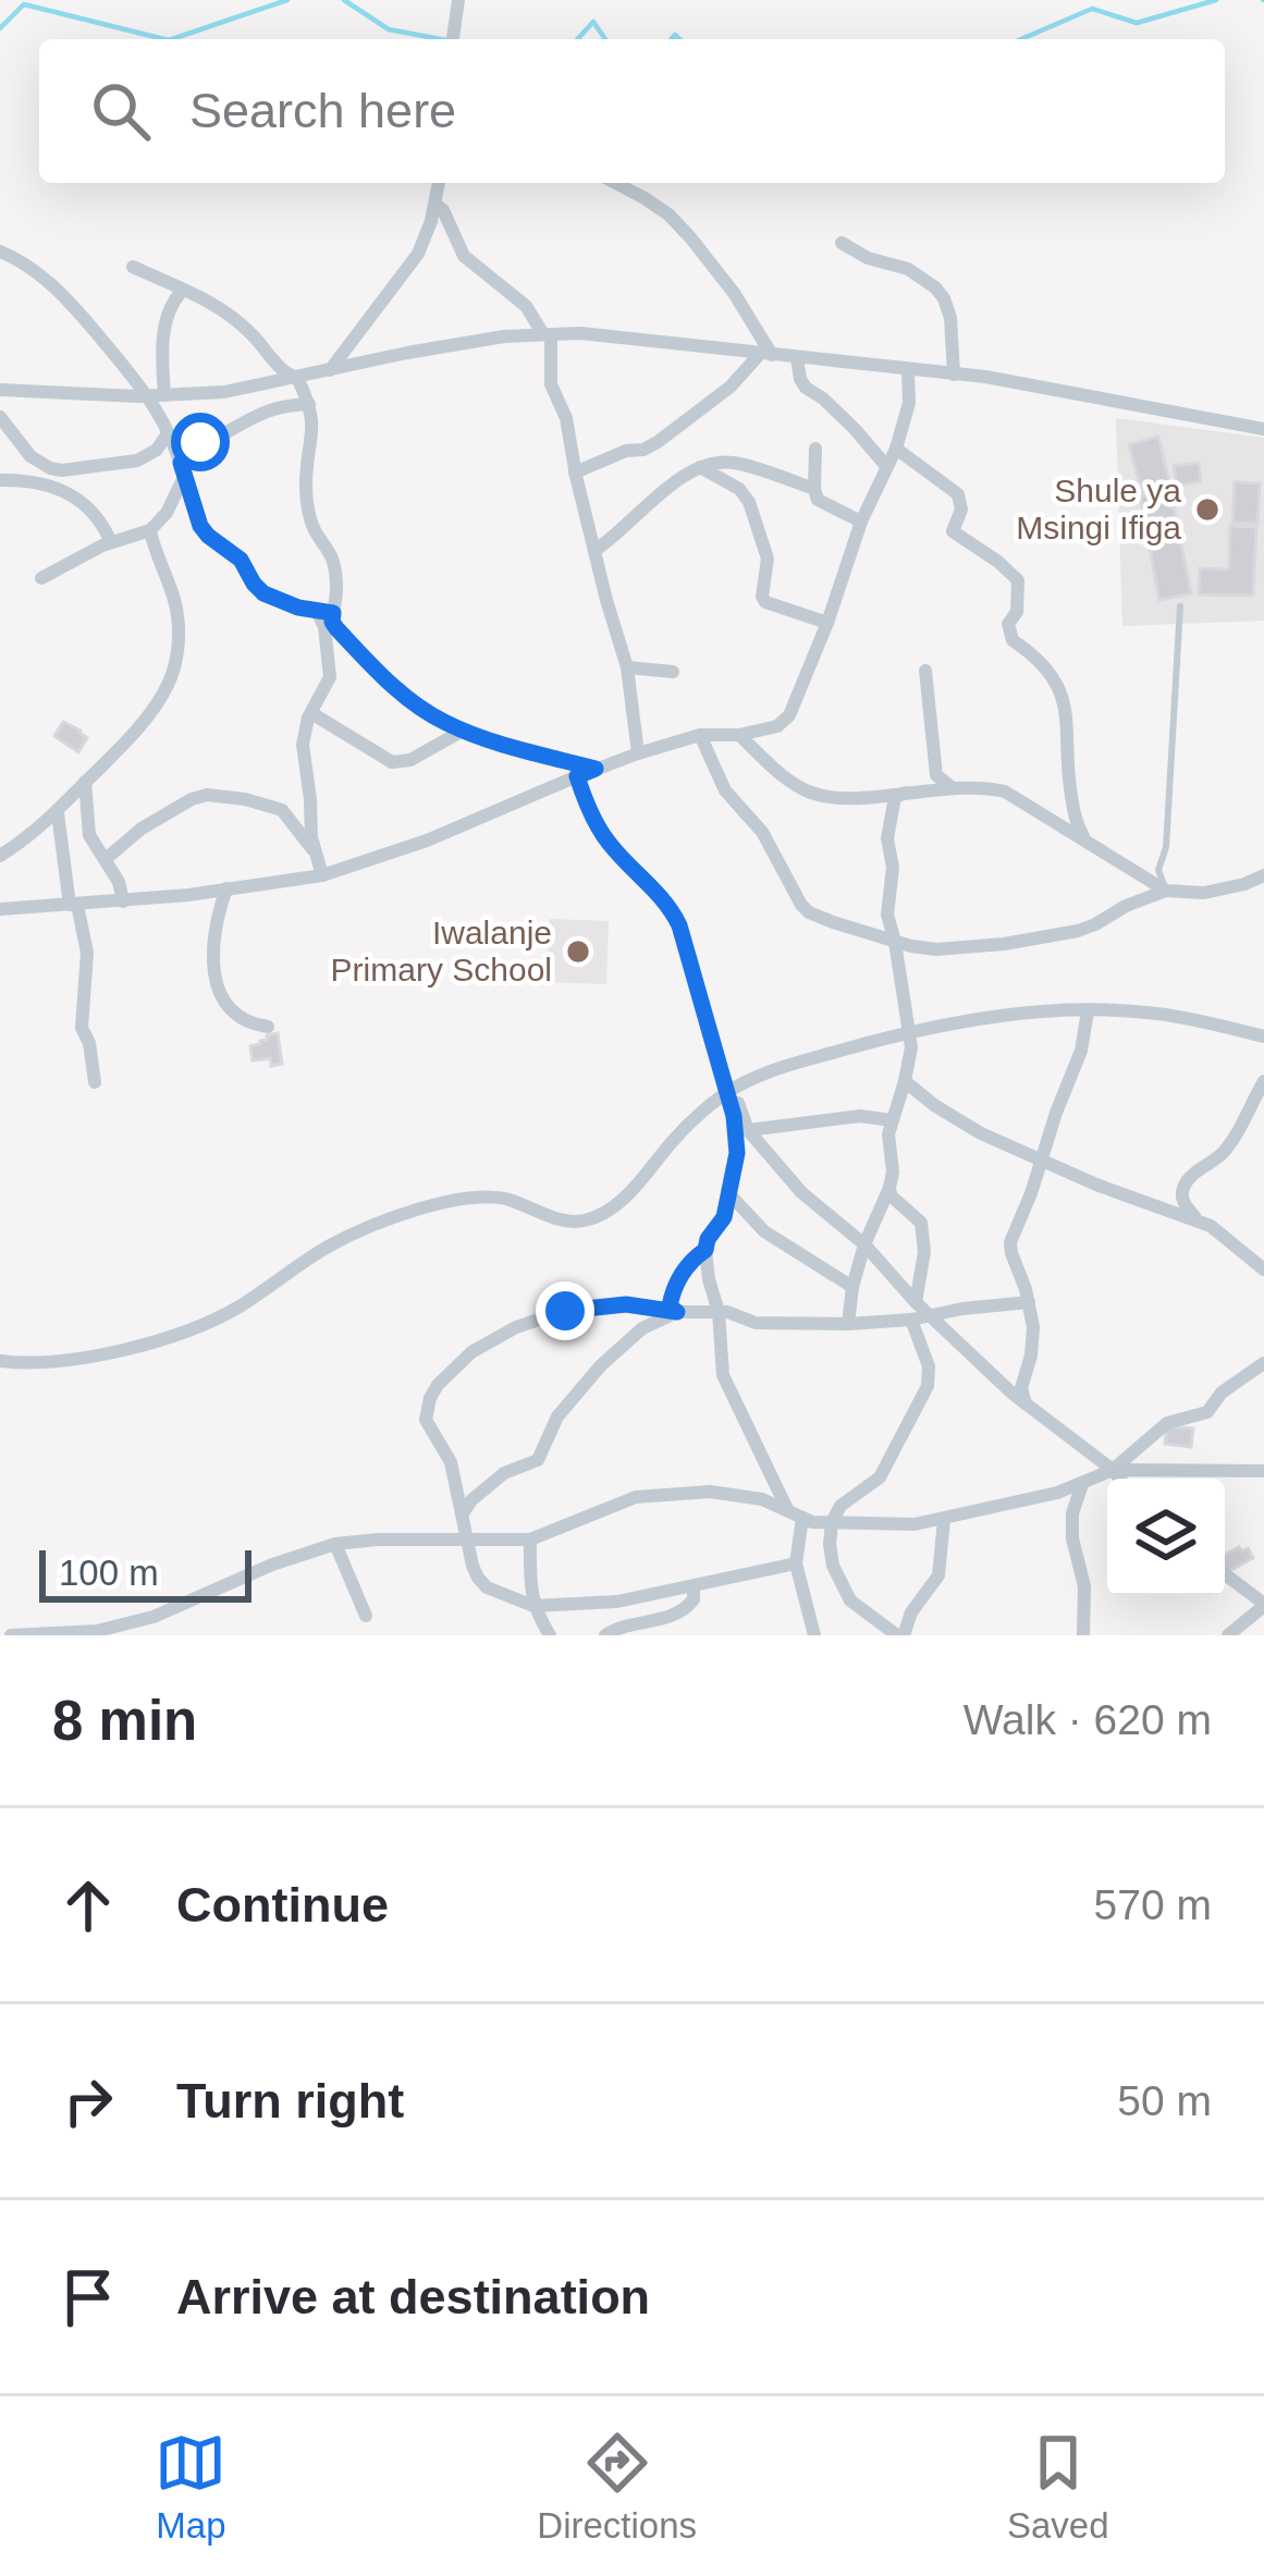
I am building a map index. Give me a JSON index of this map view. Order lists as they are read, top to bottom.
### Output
{
  "places": ["Shule ya Msingi Ifiga", "Iwalanje Primary School"],
  "scale_bar": "100 m",
  "page": {
    "search": "Search here",
    "scale": "100 m",
    "heading": ["8 min", "Walk · 620 m"],
    "list": [
      ["Continue", "570 m"],
      ["Turn right", "50 m"],
      "Arrive at destination"
    ],
    "nav": ["Map", "Directions", "Saved"]
  }
}
